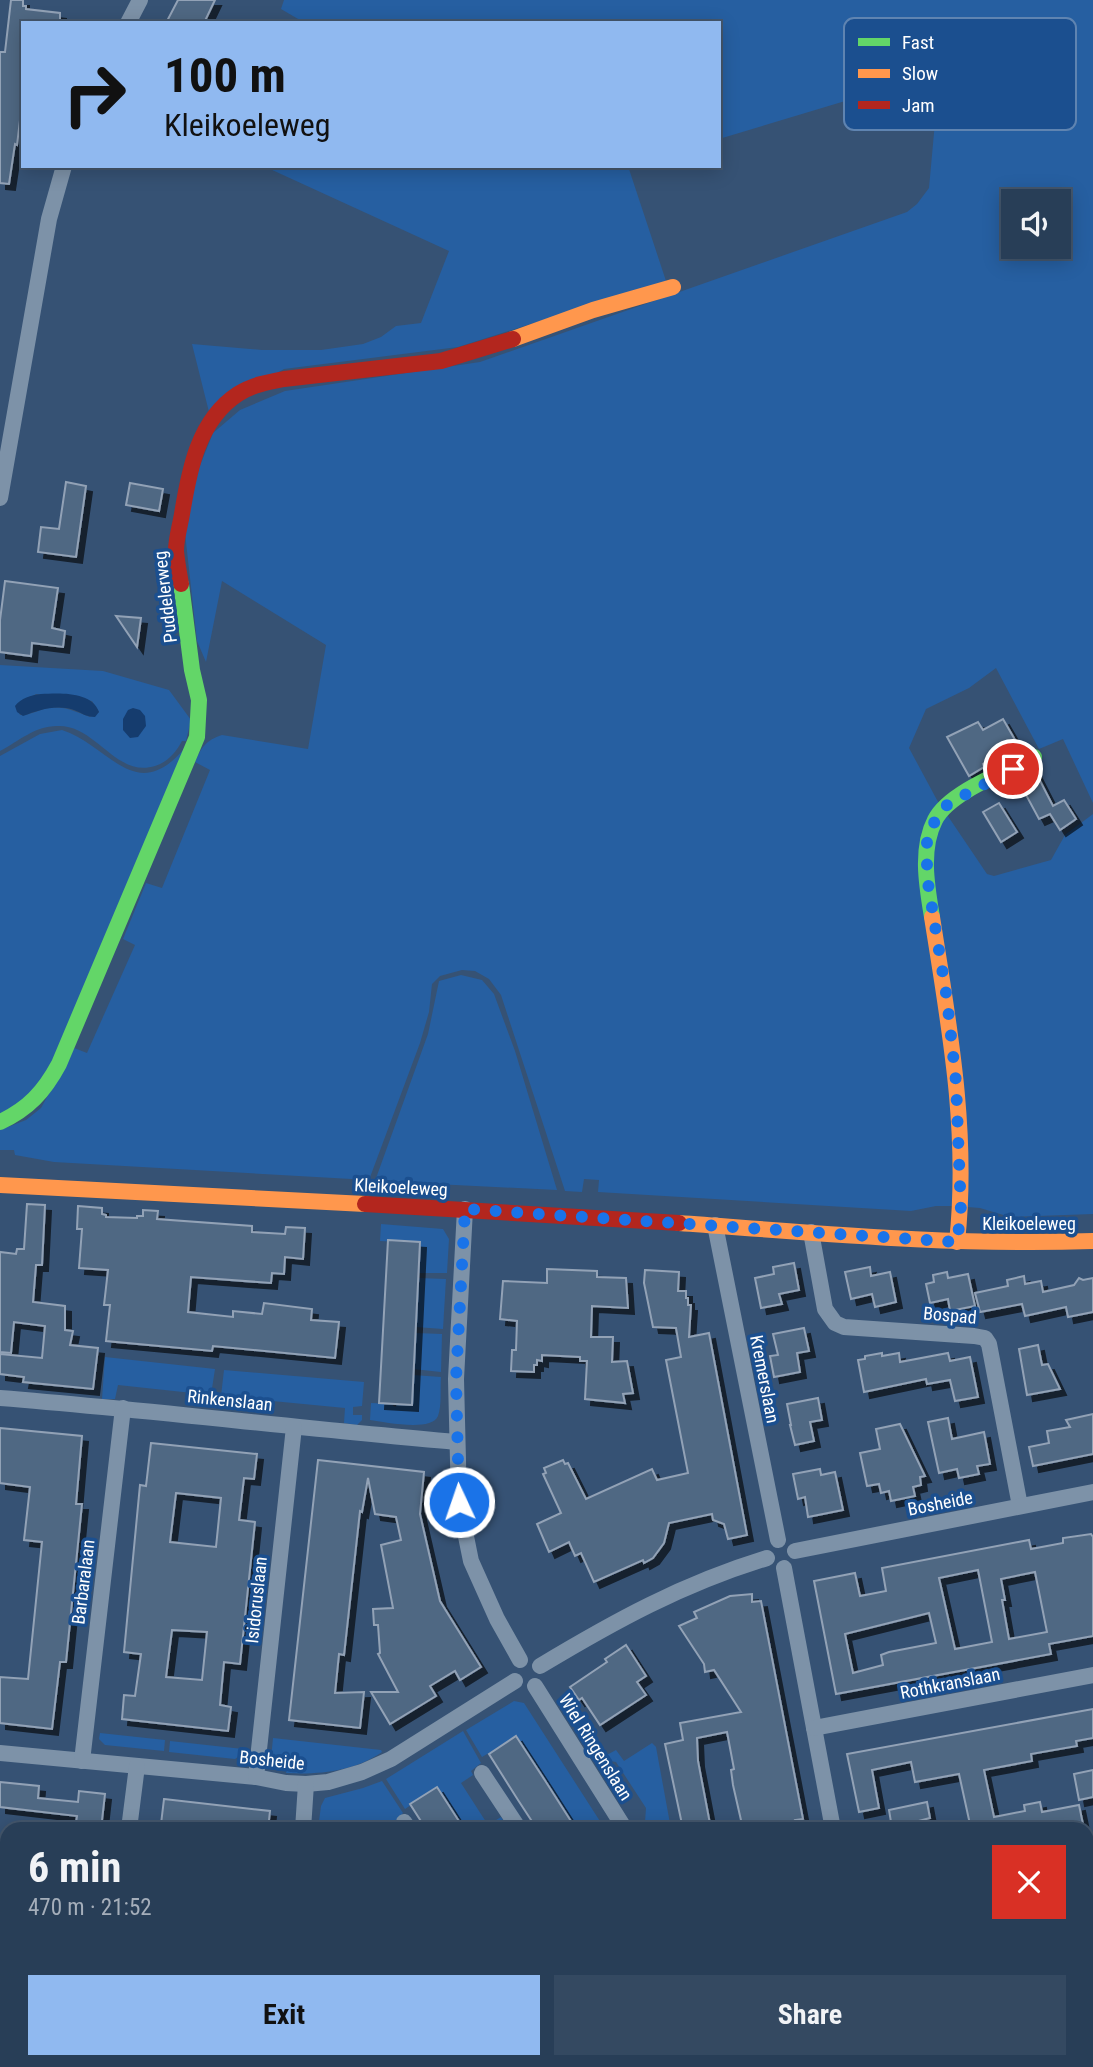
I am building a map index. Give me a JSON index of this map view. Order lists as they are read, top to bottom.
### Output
{
  "streets": {
    "street": [
      "Puddelerweg",
      "Kleikoeleweg",
      "Bospad",
      "Kremerslaan",
      "Rinkenslaan",
      "Bosheide",
      "Barbaralaan",
      "Isidoruslaan",
      "Rothkranslaan",
      "Wiel Ringenslaan"
    ]
  },
  "crossings": [
    ["Kleikoeleweg", "Bospad"],
    ["Kleikoeleweg", "Kremerslaan"],
    ["Bospad", "Bosheide"],
    ["Kremerslaan", "Bosheide"],
    ["Rinkenslaan", "Barbaralaan"],
    ["Rinkenslaan", "Isidoruslaan"],
    ["Bosheide", "Barbaralaan"],
    ["Bosheide", "Isidoruslaan"],
    ["Bosheide", "Wiel Ringenslaan"]
  ],
  "legend": ["Fast", "Slow", "Jam"],
  "page": {
    "turn": ["100 m", "Kleikoeleweg"],
    "heading": ["6 min", "470 m · 21:52"],
    "buttons": ["Exit", "Share"]
  }
}
